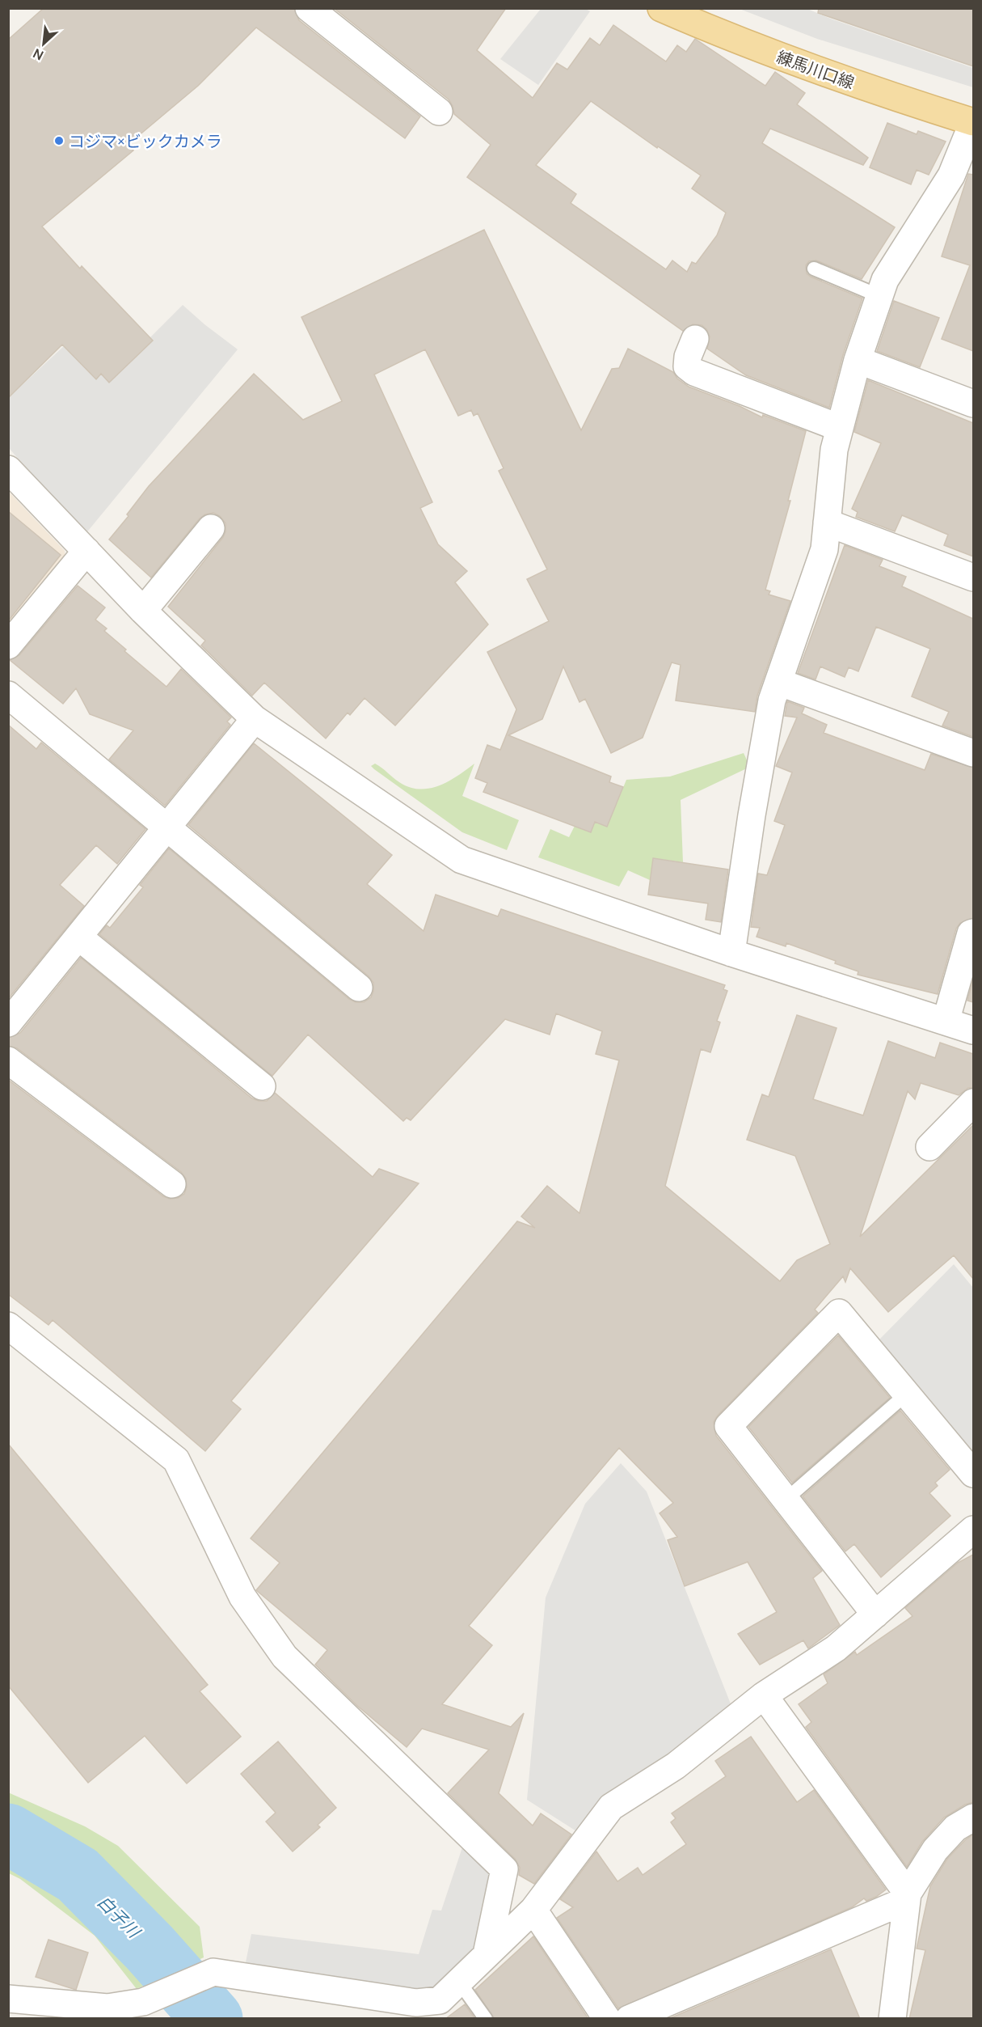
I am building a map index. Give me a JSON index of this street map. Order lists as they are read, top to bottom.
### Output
{
  "streets": {
    "main road": ["練馬川口線"]
  },
  "water": ["白子川"],
  "places": ["コジマ×ビックカメラ"],
  "north": "bottom left"
}
